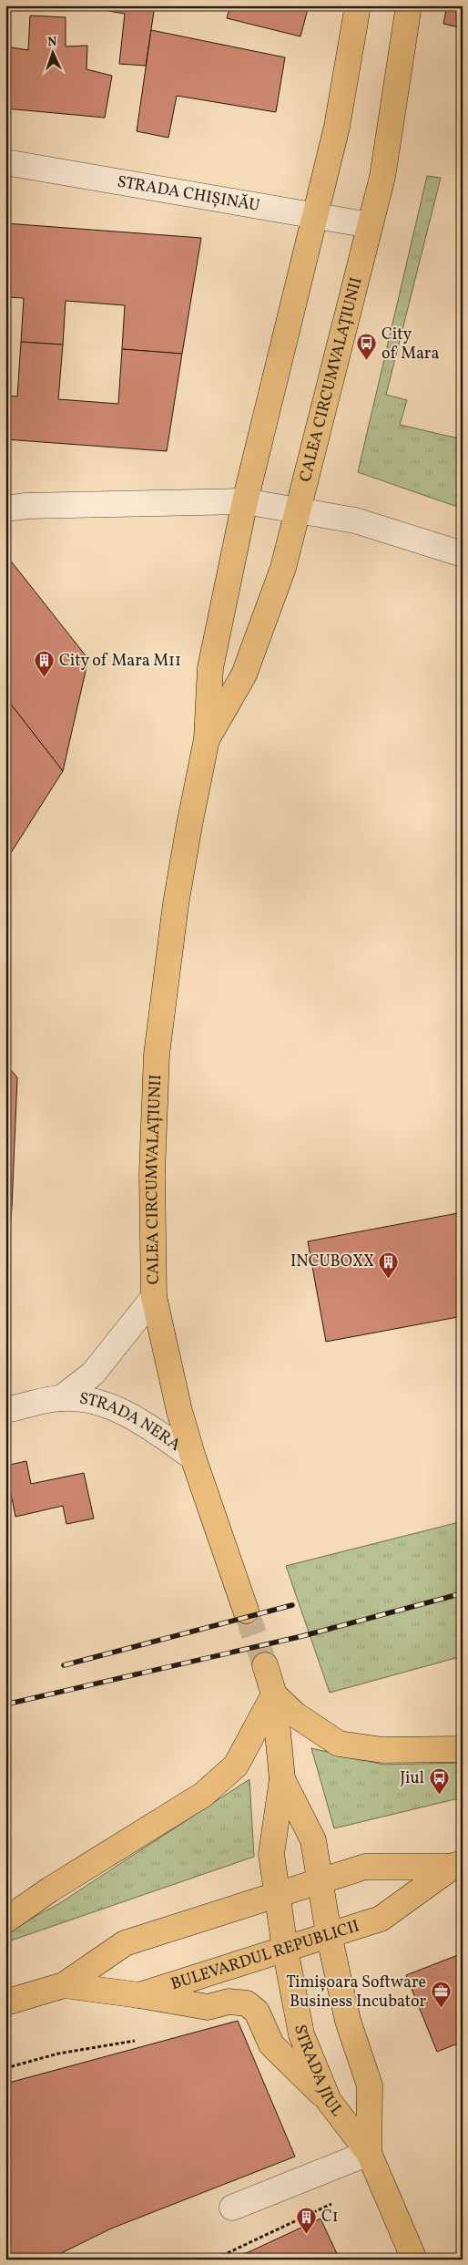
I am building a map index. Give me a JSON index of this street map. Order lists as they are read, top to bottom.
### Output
{
  "streets": {
    "main road": ["CALEA CIRCUMVALAȚIUNII", "BULEVARDUL REPUBLICII", "STRADA JIUL"],
    "street": ["STRADA CHIȘINĂU", "STRADA NERA"]
  },
  "crossings": [
    ["STRADA CHIȘINĂU", "CALEA CIRCUMVALAȚIUNII"],
    ["CALEA CIRCUMVALAȚIUNII", "STRADA NERA"],
    ["BULEVARDUL REPUBLICII", "STRADA JIUL"]
  ],
  "places": {
    "bus stop": ["City of Mara", "Jiul"],
    "building": ["City of Mara M11", "INCUBOXX", "C1"],
    "office": ["Timișoara Software Business Incubator"]
  },
  "north": "top"
}
